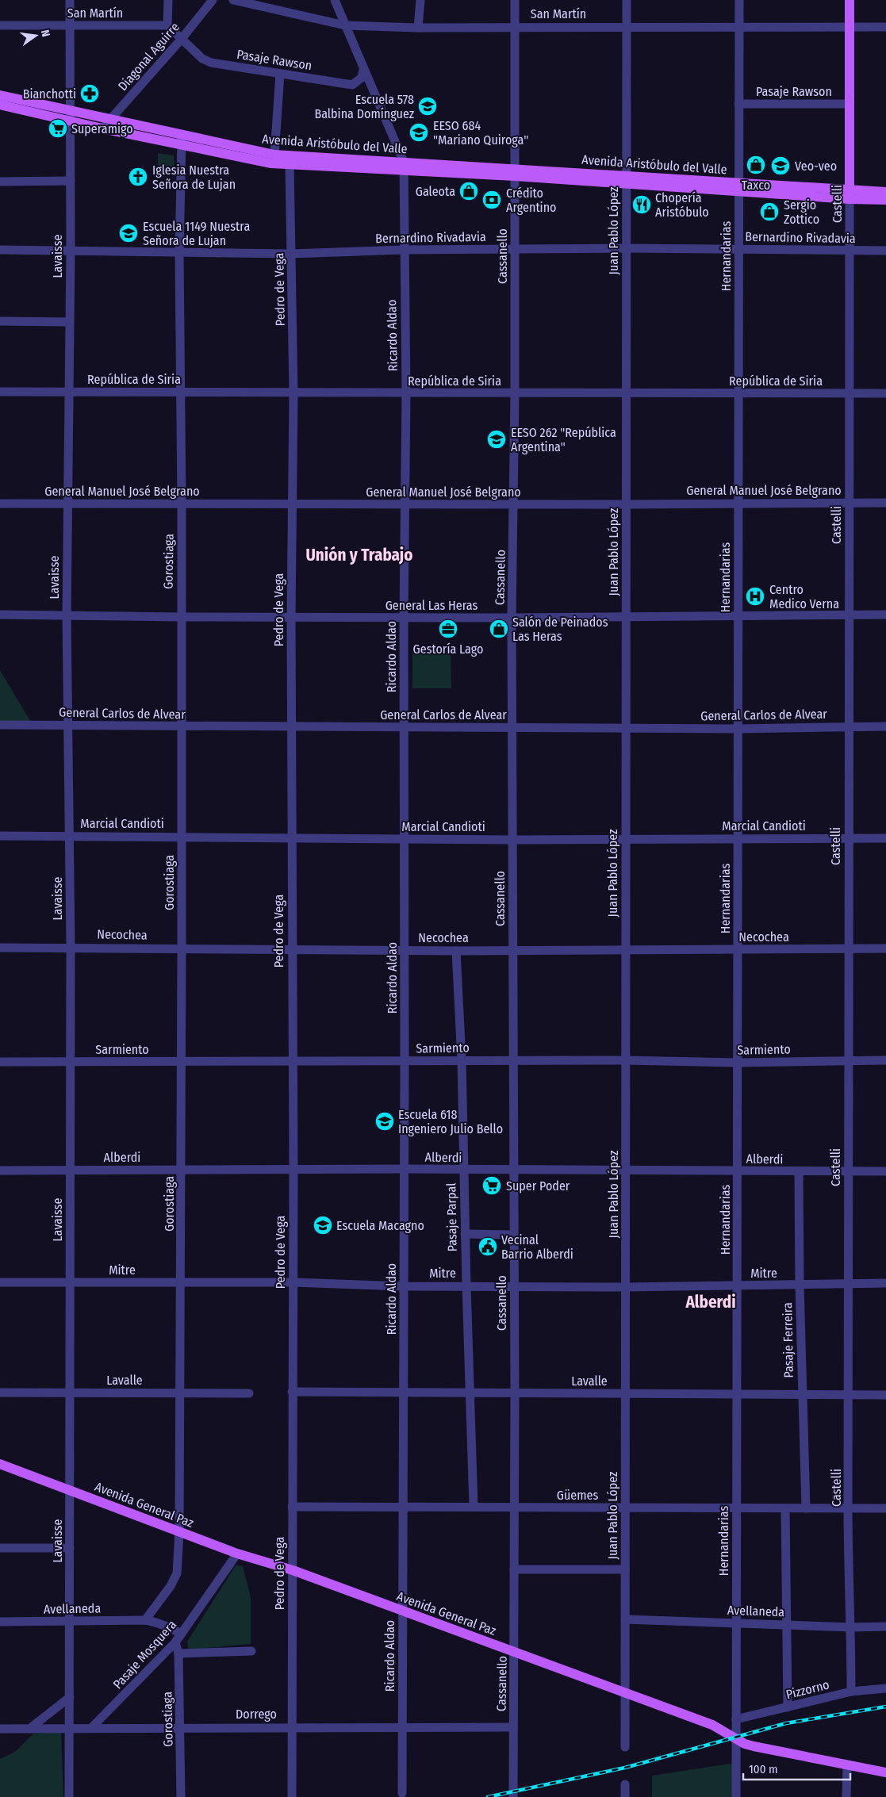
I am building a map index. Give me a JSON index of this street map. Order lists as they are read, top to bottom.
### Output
{
  "streets": {
    "main road": ["Avenida Aristóbulo del Valle", "Castelli", "Avenida General Paz"],
    "street": [
      "San Martín",
      "Diagonal Aguirre",
      "Pasaje Rawson",
      "Juan Pablo López",
      "Bernardino Rivadavia",
      "Lavaisse",
      "Cassanello",
      "Hernandarias",
      "Pedro de Vega",
      "Ricardo Aldao",
      "República de Siria",
      "General Manuel José Belgrano",
      "Gorostiaga",
      "General Las Heras",
      "General Carlos de Alvear",
      "Marcial Candioti",
      "Necochea",
      "Sarmiento",
      "Alberdi",
      "Pasaje Parpal",
      "Mitre",
      "Pasaje Ferreira",
      "Lavalle",
      "Güemes",
      "Avellaneda",
      "Pasaje Mosquera",
      "Pizzorno",
      "Dorrego"
    ]
  },
  "crossings": [
    ["San Martín", "Pasaje Rawson"],
    ["San Martín", "Castelli"],
    ["San Martín", "Juan Pablo López"],
    ["San Martín", "Lavaisse"],
    ["San Martín", "Cassanello"],
    ["San Martín", "Hernandarias"],
    ["Diagonal Aguirre", "Pasaje Rawson"],
    ["Diagonal Aguirre", "Avenida Aristóbulo del Valle"],
    ["Pasaje Rawson", "Castelli"],
    ["Pasaje Rawson", "Hernandarias"],
    ["Avenida Aristóbulo del Valle", "Castelli"],
    ["Avenida Aristóbulo del Valle", "Juan Pablo López"],
    ["Avenida Aristóbulo del Valle", "Lavaisse"],
    ["Avenida Aristóbulo del Valle", "Cassanello"],
    ["Avenida Aristóbulo del Valle", "Hernandarias"],
    ["Avenida Aristóbulo del Valle", "Pedro de Vega"],
    ["Avenida Aristóbulo del Valle", "Ricardo Aldao"],
    ["Avenida Aristóbulo del Valle", "Gorostiaga"],
    ["Castelli", "Bernardino Rivadavia"],
    ["Castelli", "República de Siria"],
    ["Castelli", "General Manuel José Belgrano"],
    ["Castelli", "General Las Heras"],
    ["Castelli", "General Carlos de Alvear"],
    ["Castelli", "Marcial Candioti"],
    ["Castelli", "Necochea"],
    ["Castelli", "Sarmiento"],
    ["Castelli", "Alberdi"],
    ["Castelli", "Mitre"],
    ["Castelli", "Lavalle"],
    ["Castelli", "Güemes"],
    ["Castelli", "Avellaneda"],
    ["Castelli", "Pizzorno"],
    ["Juan Pablo López", "Bernardino Rivadavia"],
    ["Juan Pablo López", "República de Siria"],
    ["Juan Pablo López", "General Manuel José Belgrano"],
    ["Juan Pablo López", "General Las Heras"],
    ["Juan Pablo López", "General Carlos de Alvear"],
    ["Juan Pablo López", "Marcial Candioti"],
    ["Juan Pablo López", "Necochea"],
    ["Juan Pablo López", "Sarmiento"],
    ["Juan Pablo López", "Alberdi"],
    ["Juan Pablo López", "Mitre"],
    ["Juan Pablo López", "Lavalle"],
    ["Juan Pablo López", "Güemes"],
    ["Juan Pablo López", "Avenida General Paz"],
    ["Juan Pablo López", "Avellaneda"],
    ["Bernardino Rivadavia", "Lavaisse"],
    ["Bernardino Rivadavia", "Cassanello"],
    ["Bernardino Rivadavia", "Hernandarias"],
    ["Bernardino Rivadavia", "Pedro de Vega"],
    ["Bernardino Rivadavia", "Ricardo Aldao"],
    ["Bernardino Rivadavia", "Gorostiaga"],
    ["Lavaisse", "República de Siria"],
    ["Lavaisse", "General Manuel José Belgrano"],
    ["Lavaisse", "General Las Heras"],
    ["Lavaisse", "General Carlos de Alvear"],
    ["Lavaisse", "Marcial Candioti"],
    ["Lavaisse", "Necochea"],
    ["Lavaisse", "Sarmiento"],
    ["Lavaisse", "Alberdi"],
    ["Lavaisse", "Mitre"],
    ["Lavaisse", "Lavalle"],
    ["Lavaisse", "Avenida General Paz"],
    ["Lavaisse", "Avellaneda"],
    ["Lavaisse", "Dorrego"],
    ["Cassanello", "República de Siria"],
    ["Cassanello", "General Manuel José Belgrano"],
    ["Cassanello", "General Las Heras"],
    ["Cassanello", "General Carlos de Alvear"],
    ["Cassanello", "Marcial Candioti"],
    ["Cassanello", "Necochea"],
    ["Cassanello", "Sarmiento"],
    ["Cassanello", "Alberdi"],
    ["Cassanello", "Mitre"],
    ["Cassanello", "Lavalle"],
    ["Cassanello", "Güemes"],
    ["Cassanello", "Avenida General Paz"],
    ["Cassanello", "Dorrego"],
    ["Hernandarias", "República de Siria"],
    ["Hernandarias", "General Manuel José Belgrano"],
    ["Hernandarias", "General Las Heras"],
    ["Hernandarias", "General Carlos de Alvear"],
    ["Hernandarias", "Marcial Candioti"],
    ["Hernandarias", "Necochea"],
    ["Hernandarias", "Sarmiento"],
    ["Hernandarias", "Alberdi"],
    ["Hernandarias", "Mitre"],
    ["Hernandarias", "Lavalle"],
    ["Hernandarias", "Güemes"],
    ["Hernandarias", "Avenida General Paz"],
    ["Hernandarias", "Avellaneda"],
    ["Hernandarias", "Pizzorno"],
    ["Pedro de Vega", "República de Siria"],
    ["Pedro de Vega", "General Manuel José Belgrano"],
    ["Pedro de Vega", "General Las Heras"],
    ["Pedro de Vega", "General Carlos de Alvear"],
    ["Pedro de Vega", "Marcial Candioti"],
    ["Pedro de Vega", "Necochea"],
    ["Pedro de Vega", "Sarmiento"],
    ["Pedro de Vega", "Alberdi"],
    ["Pedro de Vega", "Mitre"],
    ["Pedro de Vega", "Lavalle"],
    ["Pedro de Vega", "Güemes"],
    ["Pedro de Vega", "Avenida General Paz"],
    ["Pedro de Vega", "Dorrego"],
    ["Ricardo Aldao", "República de Siria"],
    ["Ricardo Aldao", "General Manuel José Belgrano"],
    ["Ricardo Aldao", "General Las Heras"],
    ["Ricardo Aldao", "General Carlos de Alvear"],
    ["Ricardo Aldao", "Marcial Candioti"],
    ["Ricardo Aldao", "Necochea"],
    ["Ricardo Aldao", "Sarmiento"],
    ["Ricardo Aldao", "Alberdi"],
    ["Ricardo Aldao", "Mitre"],
    ["Ricardo Aldao", "Lavalle"],
    ["Ricardo Aldao", "Güemes"],
    ["Ricardo Aldao", "Avenida General Paz"],
    ["Ricardo Aldao", "Dorrego"],
    ["República de Siria", "Gorostiaga"],
    ["General Manuel José Belgrano", "Gorostiaga"],
    ["Gorostiaga", "General Las Heras"],
    ["Gorostiaga", "General Carlos de Alvear"],
    ["Gorostiaga", "Marcial Candioti"],
    ["Gorostiaga", "Necochea"],
    ["Gorostiaga", "Sarmiento"],
    ["Gorostiaga", "Alberdi"],
    ["Gorostiaga", "Mitre"],
    ["Gorostiaga", "Lavalle"],
    ["Gorostiaga", "Avenida General Paz"],
    ["Gorostiaga", "Avellaneda"],
    ["Gorostiaga", "Pasaje Mosquera"],
    ["Gorostiaga", "Dorrego"],
    ["Necochea", "Pasaje Parpal"],
    ["Sarmiento", "Pasaje Parpal"],
    ["Alberdi", "Pasaje Parpal"],
    ["Alberdi", "Pasaje Ferreira"],
    ["Pasaje Parpal", "Mitre"],
    ["Pasaje Parpal", "Lavalle"],
    ["Pasaje Parpal", "Güemes"],
    ["Mitre", "Pasaje Ferreira"],
    ["Pasaje Ferreira", "Lavalle"],
    ["Pasaje Ferreira", "Güemes"],
    ["Avenida General Paz", "Pasaje Mosquera"],
    ["Pasaje Mosquera", "Dorrego"]
  ],
  "districts": ["Unión y Trabajo", "Alberdi"],
  "places": {
    "pharmacy": ["Bianchotti"],
    "school or university": [
      "Escuela 578 Balbina Domínguez",
      "EESO 684 \"Mariano Quiroga\"",
      "Veo-veo",
      "Escuela 1149 Nuestra Señora de Lujan",
      "EESO 262 \"República Argentina\"",
      "Escuela 618 Ingeniero Julio Bello",
      "Escuela Macagno"
    ],
    "supermarket": ["Superamigo", "Super Poder"],
    "shop": [
      "Taxco",
      "Galeota",
      "Sergio Zottico",
      "Salón de Peinados Las Heras"
    ],
    "church": ["Iglesia Nuestra Señora de Lujan"],
    "bank": ["Crédito Argentino"],
    "restaurant": ["Chopería Aristóbulo"],
    "hospital": ["Centro Medico Verna"],
    "office": ["Gestoría Lago"],
    "public building": ["Vecinal Barrio Alberdi"]
  },
  "scale_bar": "100 m",
  "north": "right"
}
